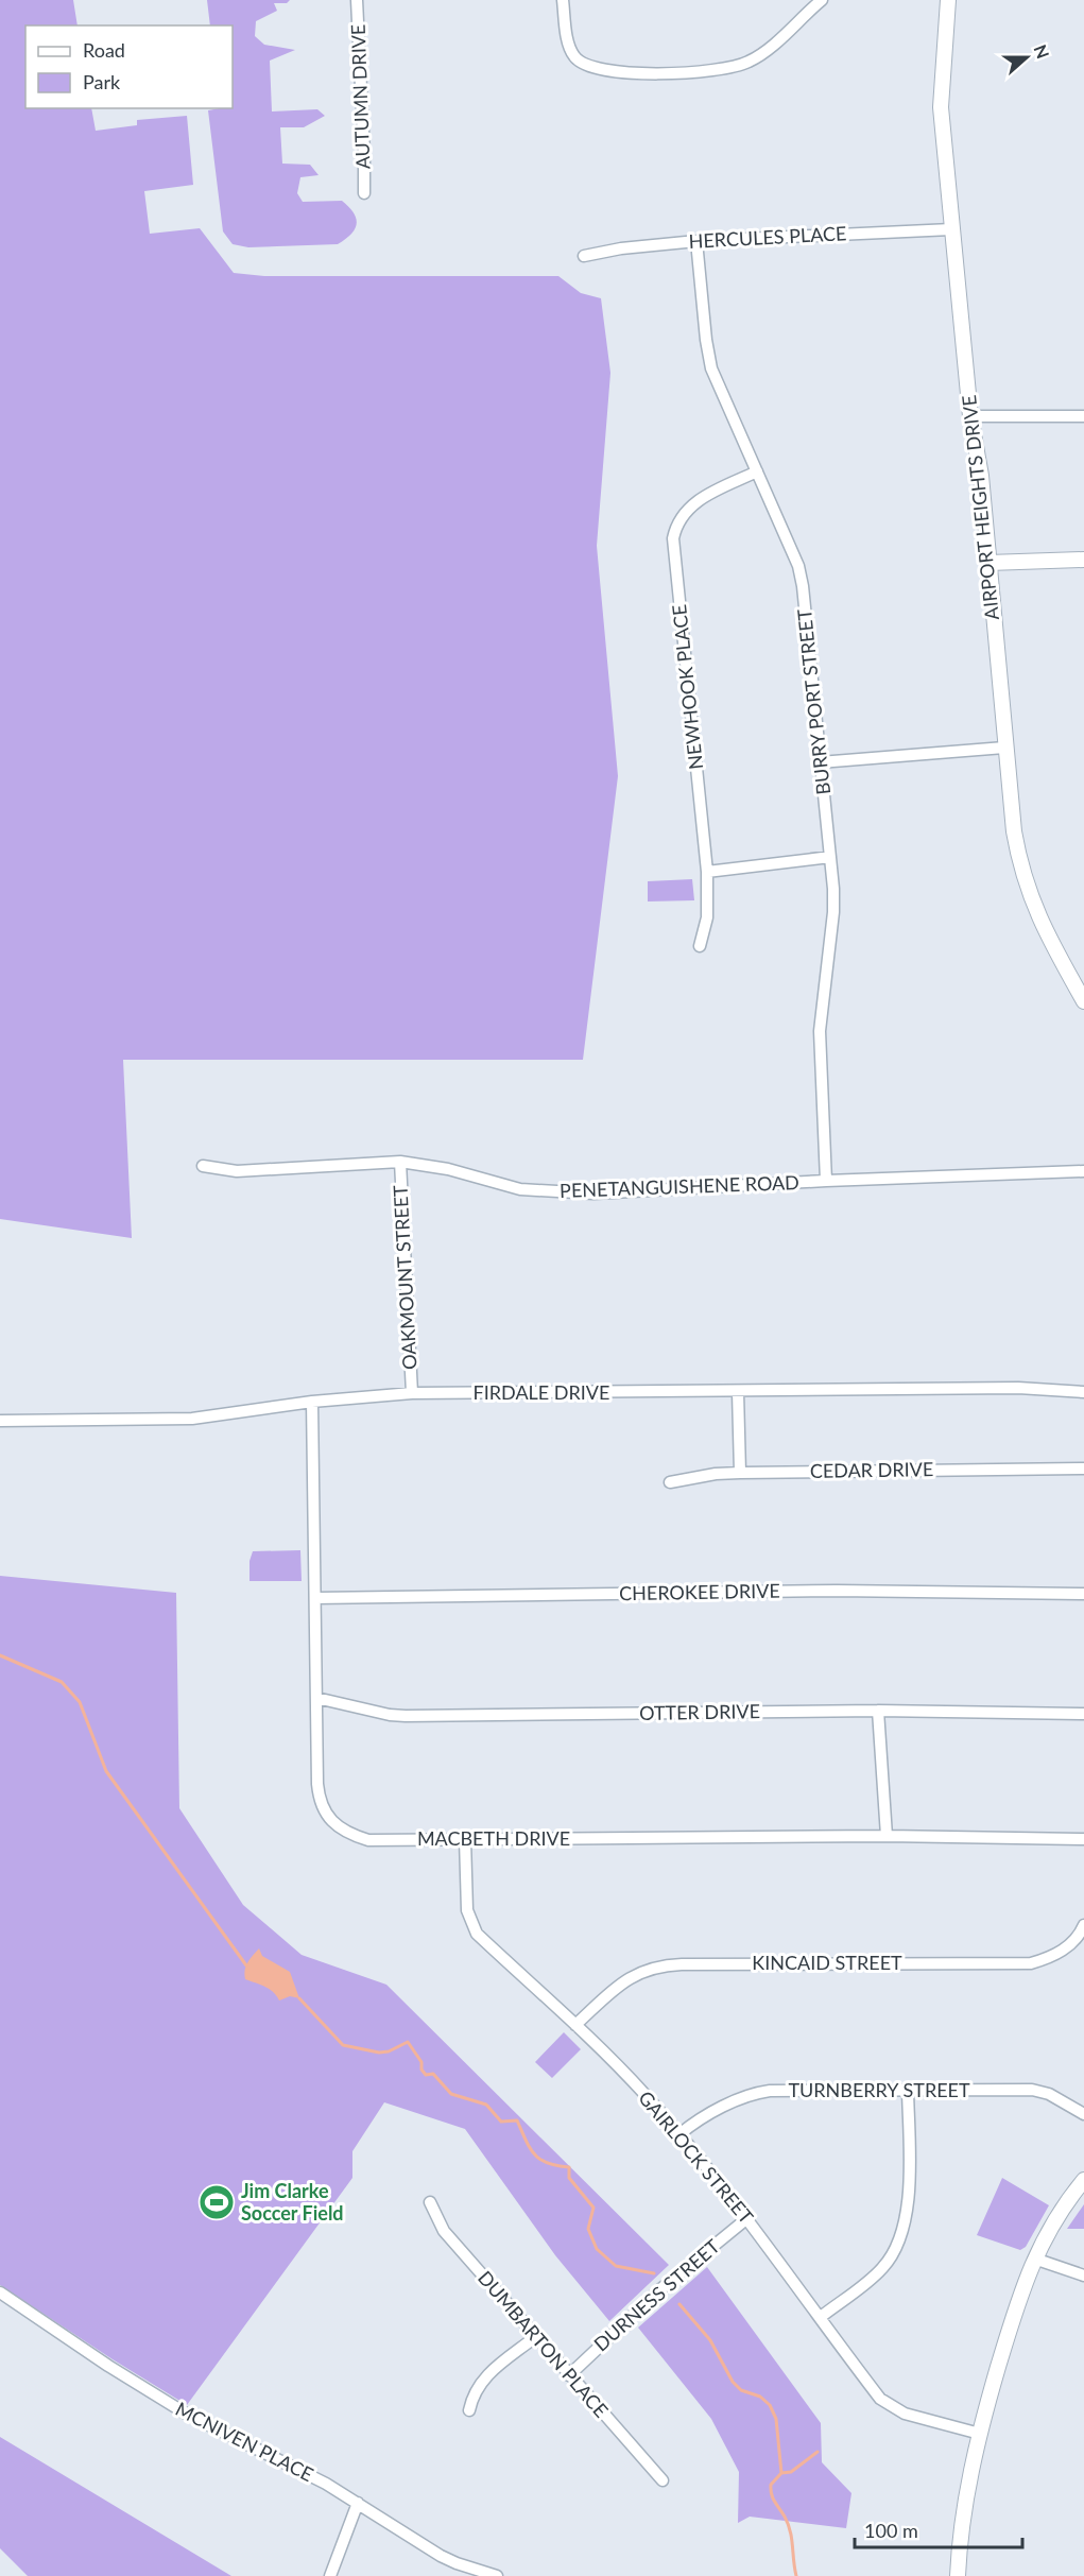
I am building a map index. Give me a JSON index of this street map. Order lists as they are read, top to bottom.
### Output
{
  "streets": {
    "street": [
      "AUTUMN DRIVE",
      "HERCULES PLACE",
      "AIRPORT HEIGHTS DRIVE",
      "NEWHOOK PLACE",
      "BURRY PORT STREET",
      "PENETANGUISHENE ROAD",
      "OAKMOUNT STREET",
      "FIRDALE DRIVE",
      "CEDAR DRIVE",
      "CHEROKEE DRIVE",
      "OTTER DRIVE",
      "MACBETH DRIVE",
      "KINCAID STREET",
      "TURNBERRY STREET",
      "GAIRLOCK STREET",
      "DURNESS STREET",
      "DUMBARTON PLACE",
      "MCNIVEN PLACE"
    ]
  },
  "crossings": [
    ["HERCULES PLACE", "AIRPORT HEIGHTS DRIVE"],
    ["HERCULES PLACE", "BURRY PORT STREET"],
    ["NEWHOOK PLACE", "BURRY PORT STREET"],
    ["BURRY PORT STREET", "PENETANGUISHENE ROAD"],
    ["PENETANGUISHENE ROAD", "OAKMOUNT STREET"],
    ["OAKMOUNT STREET", "FIRDALE DRIVE"],
    ["FIRDALE DRIVE", "MACBETH DRIVE"],
    ["CHEROKEE DRIVE", "MACBETH DRIVE"],
    ["OTTER DRIVE", "MACBETH DRIVE"],
    ["MACBETH DRIVE", "GAIRLOCK STREET"],
    ["KINCAID STREET", "GAIRLOCK STREET"],
    ["TURNBERRY STREET", "GAIRLOCK STREET"],
    ["GAIRLOCK STREET", "DURNESS STREET"],
    ["DURNESS STREET", "DUMBARTON PLACE"]
  ],
  "places": {
    "sports": ["Jim Clarke Soccer Field"]
  },
  "legend": ["Road", "Park"],
  "scale_bar": "100 m",
  "north": "right"
}
